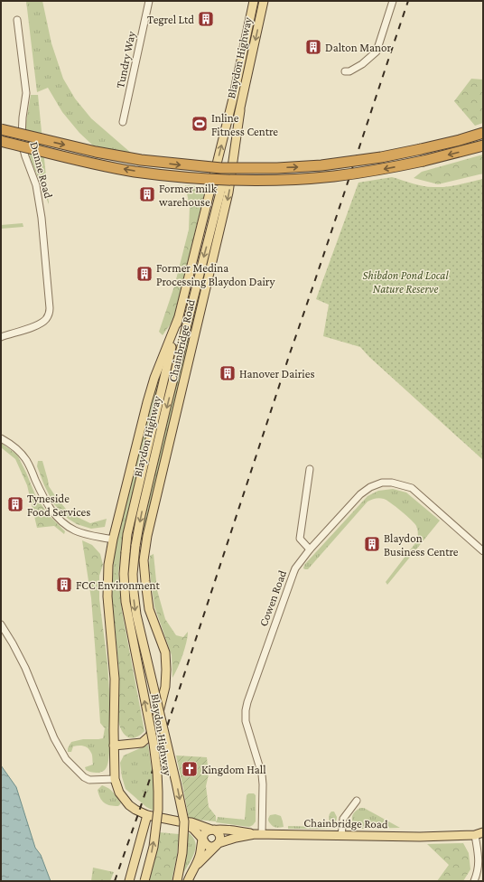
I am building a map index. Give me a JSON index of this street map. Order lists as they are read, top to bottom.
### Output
{
  "streets": {
    "main road": ["Blaydon Highway", "Chainbridge Road"],
    "street": ["Tundry Way", "Dunne Road", "Cowen Road"]
  },
  "crossings": [
    ["Blaydon Highway", "Chainbridge Road"],
    ["Chainbridge Road", "Cowen Road"]
  ],
  "parks": ["Shibdon Pond Local Nature Reserve"],
  "places": {
    "building": [
      "Tegrel Ltd",
      "Dalton Manor",
      "Former milk warehouse",
      "Former Medina Processing Blaydon Dairy",
      "Hanover Dairies",
      "Tyneside Food Services",
      "Blaydon Business Centre",
      "FCC Environment"
    ],
    "sports": ["Inline Fitness Centre"],
    "church": ["Kingdom Hall"]
  }
}
